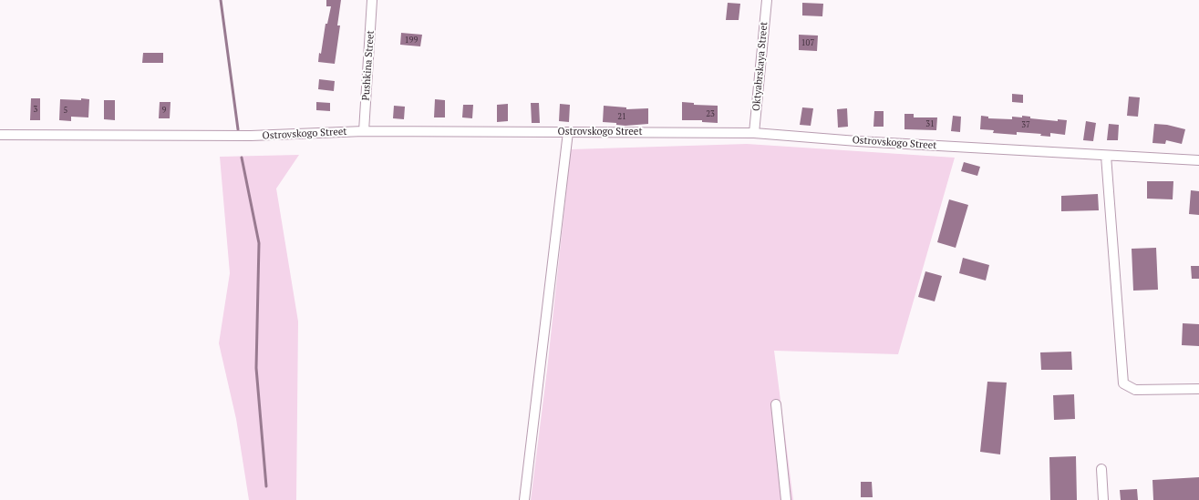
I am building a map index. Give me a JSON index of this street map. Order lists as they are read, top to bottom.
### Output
{
  "streets": {
    "street": ["Pushkina Street", "Oktyabrskaya Street", "Ostrovskogo Street"]
  },
  "crossings": [
    ["Pushkina Street", "Ostrovskogo Street"],
    ["Oktyabrskaya Street", "Ostrovskogo Street"]
  ],
  "house_numbers": [
    "199",
    "107",
    "3",
    "5",
    "9",
    "23",
    "21",
    "31",
    "37"
  ]
}
